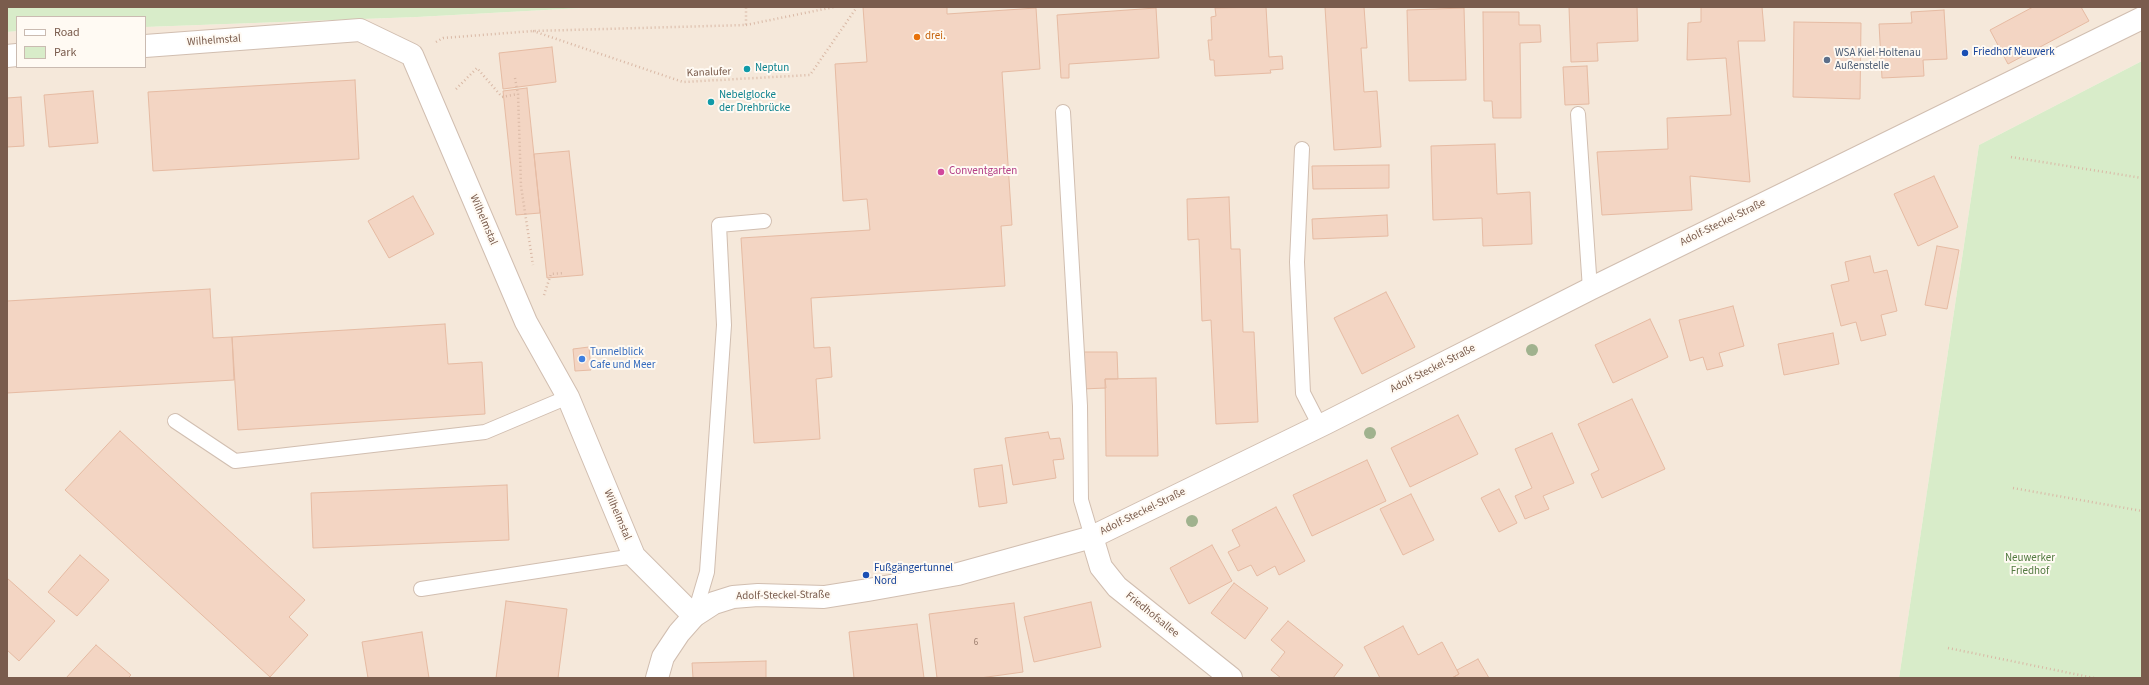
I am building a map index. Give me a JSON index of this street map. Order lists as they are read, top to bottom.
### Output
{
  "streets": {
    "street": ["Wilhelmstal", "Adolf-Steckel-Straße", "Friedhofsallee"],
    "path": ["Kanalufer"]
  },
  "crossings": [
    ["Wilhelmstal", "Adolf-Steckel-Straße"],
    ["Adolf-Steckel-Straße", "Friedhofsallee"]
  ],
  "parks": ["Neuwerker Friedhof"],
  "places": [
    "drei.",
    "Friedhof Neuwerk",
    "WSA Kiel-Holtenau Außenstelle",
    "Neptun",
    "Nebelglocke der Drehbrücke",
    "Conventgarten",
    "Tunnelblick Cafe und Meer",
    "Fußgängertunnel Nord"
  ],
  "house_numbers": ["6"],
  "legend": ["Road", "Park"]
}
